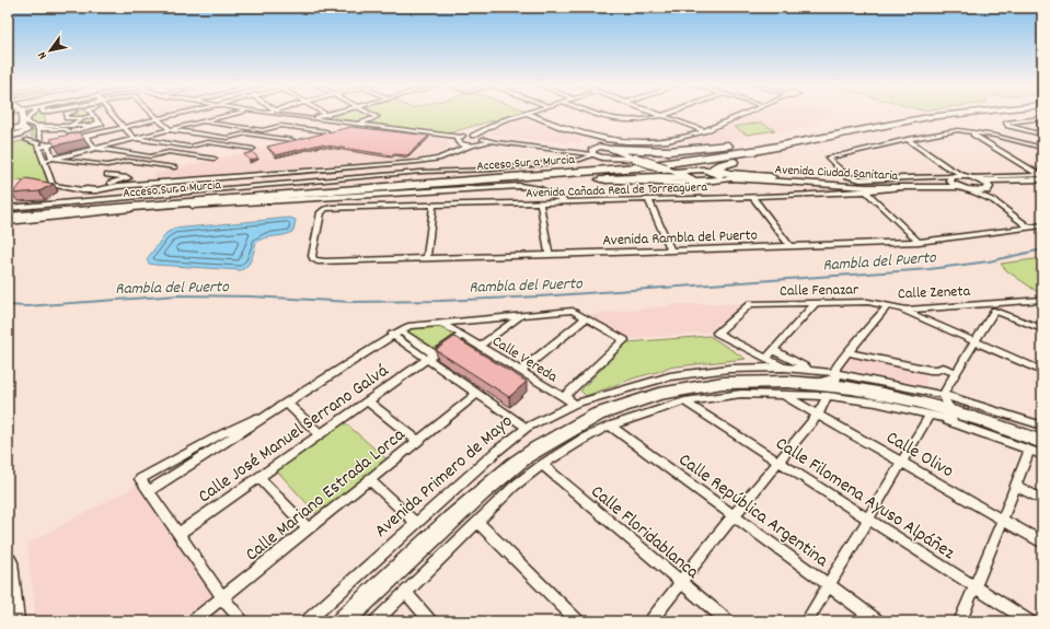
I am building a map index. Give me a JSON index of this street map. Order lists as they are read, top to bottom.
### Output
{
  "streets": {
    "highway": ["Acceso Sur a Murcia"],
    "main road": ["Avenida Primero de Mayo"],
    "street": [
      "Avenida Ciudad Sanitaria",
      "Avenida Cañada Real de Torreagüera",
      "Avenida Rambla del Puerto",
      "Calle Fenazar",
      "Calle Zeneta",
      "Calle Vereda",
      "Calle José Manuel Serrano Galvá",
      "Calle Olivo",
      "Calle Mariano Estrada Lorca",
      "Calle Filomena Ayuso Alpáñez",
      "Calle República Argentina",
      "Calle Floridablanca"
    ]
  },
  "crossings": [
    ["Avenida Ciudad Sanitaria", "Avenida Cañada Real de Torreagüera"],
    ["Avenida Cañada Real de Torreagüera", "Avenida Rambla del Puerto"],
    ["Calle Fenazar", "Calle Zeneta"],
    ["Calle Zeneta", "Avenida Primero de Mayo"],
    ["Calle Vereda", "Calle José Manuel Serrano Galvá"],
    ["Calle Vereda", "Avenida Primero de Mayo"],
    ["Calle Olivo", "Avenida Primero de Mayo"],
    ["Avenida Primero de Mayo", "Calle Filomena Ayuso Alpáñez"],
    ["Avenida Primero de Mayo", "Calle República Argentina"],
    ["Avenida Primero de Mayo", "Calle Floridablanca"]
  ],
  "water": ["Rambla del Puerto"],
  "north": "bottom left"
}
